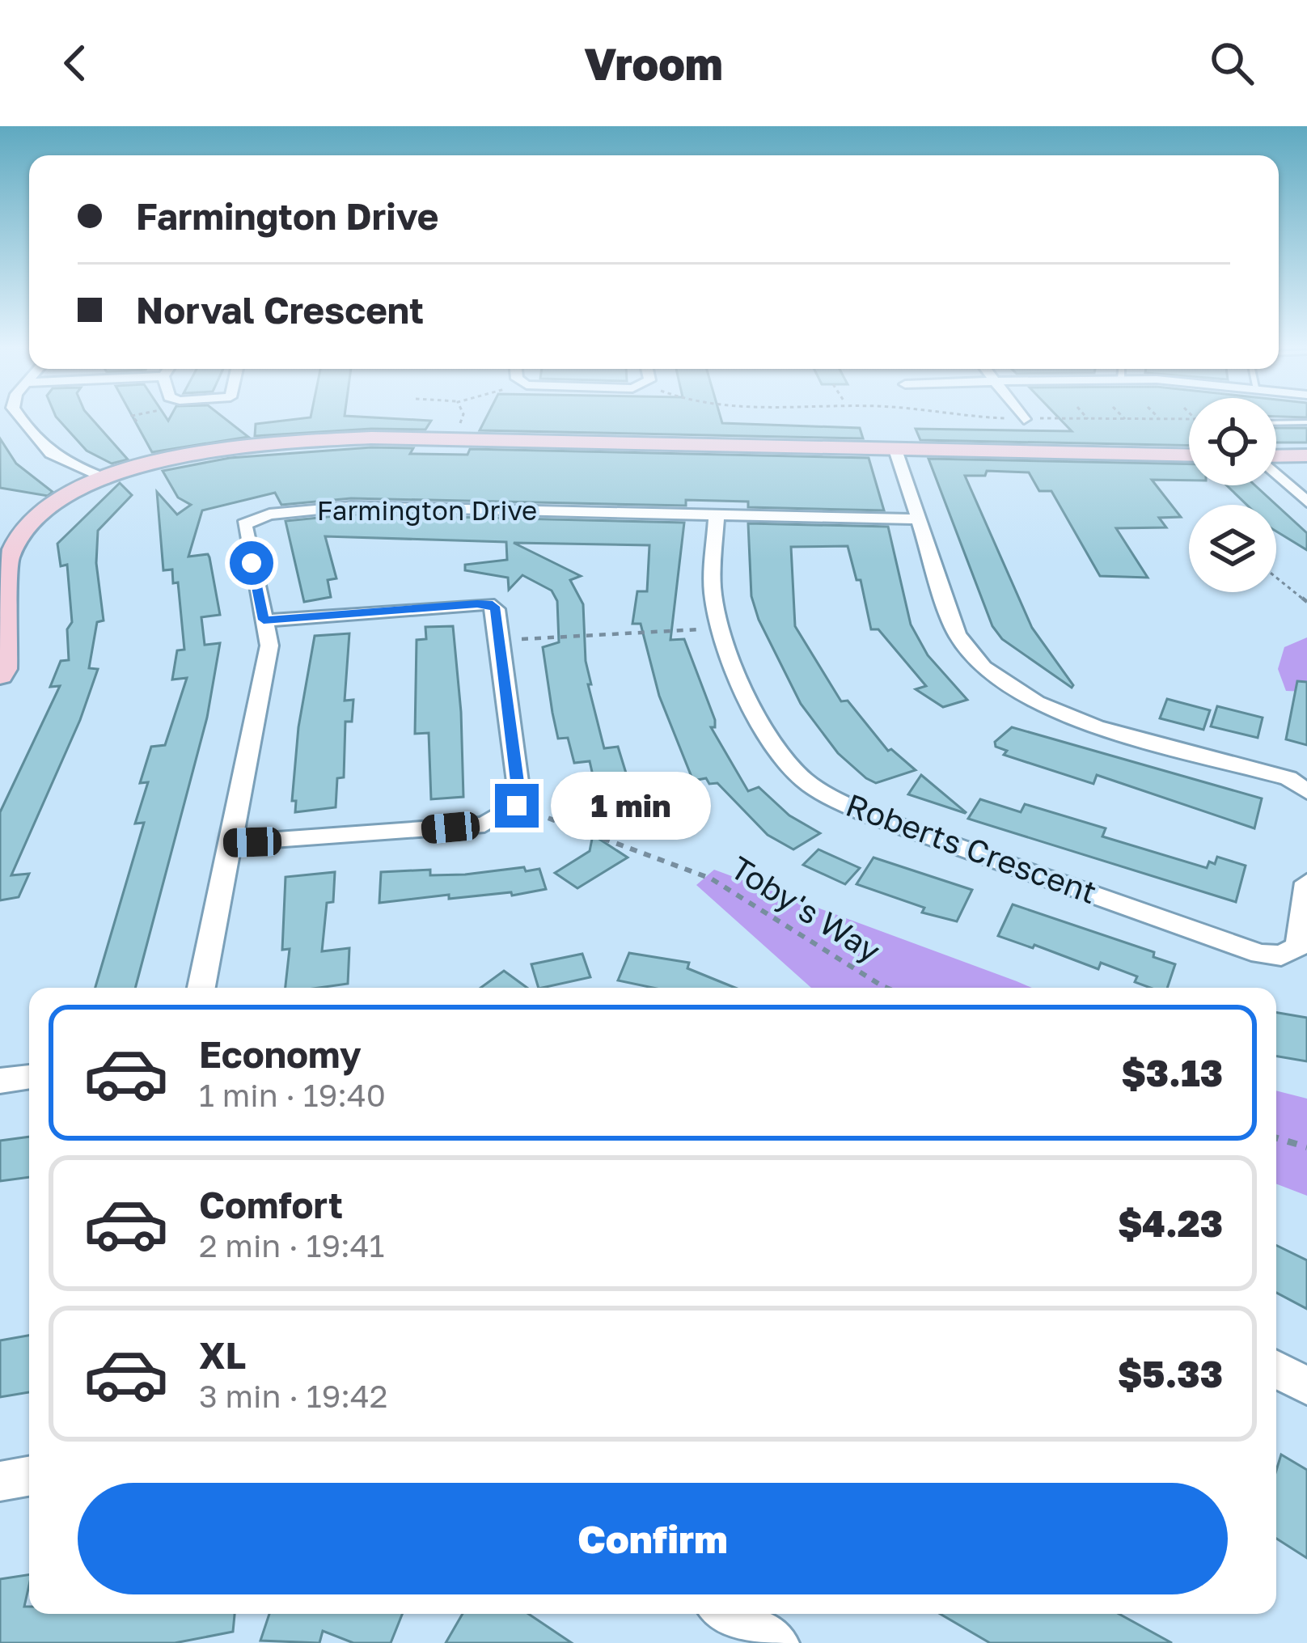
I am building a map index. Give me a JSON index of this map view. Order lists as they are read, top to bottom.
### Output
{
  "streets": {
    "street": ["Farmington Drive", "Roberts Crescent"],
    "path": ["Toby's Way"]
  },
  "crossings": [
    ["Farmington Drive", "Roberts Crescent"]
  ],
  "page": {
    "header": "Vroom",
    "banner": ["Farmington Drive", "Norval Crescent"],
    "bubble": "1 min",
    "list": [
      {
        "name": "Economy",
        "note": "1 min · 19:40",
        "value": "$3.13"
      },
      {
        "name": "Comfort",
        "note": "2 min · 19:41",
        "value": "$4.23"
      },
      {
        "name": "XL",
        "note": "3 min · 19:42",
        "value": "$5.33"
      }
    ],
    "buttons": "Confirm"
  }
}
